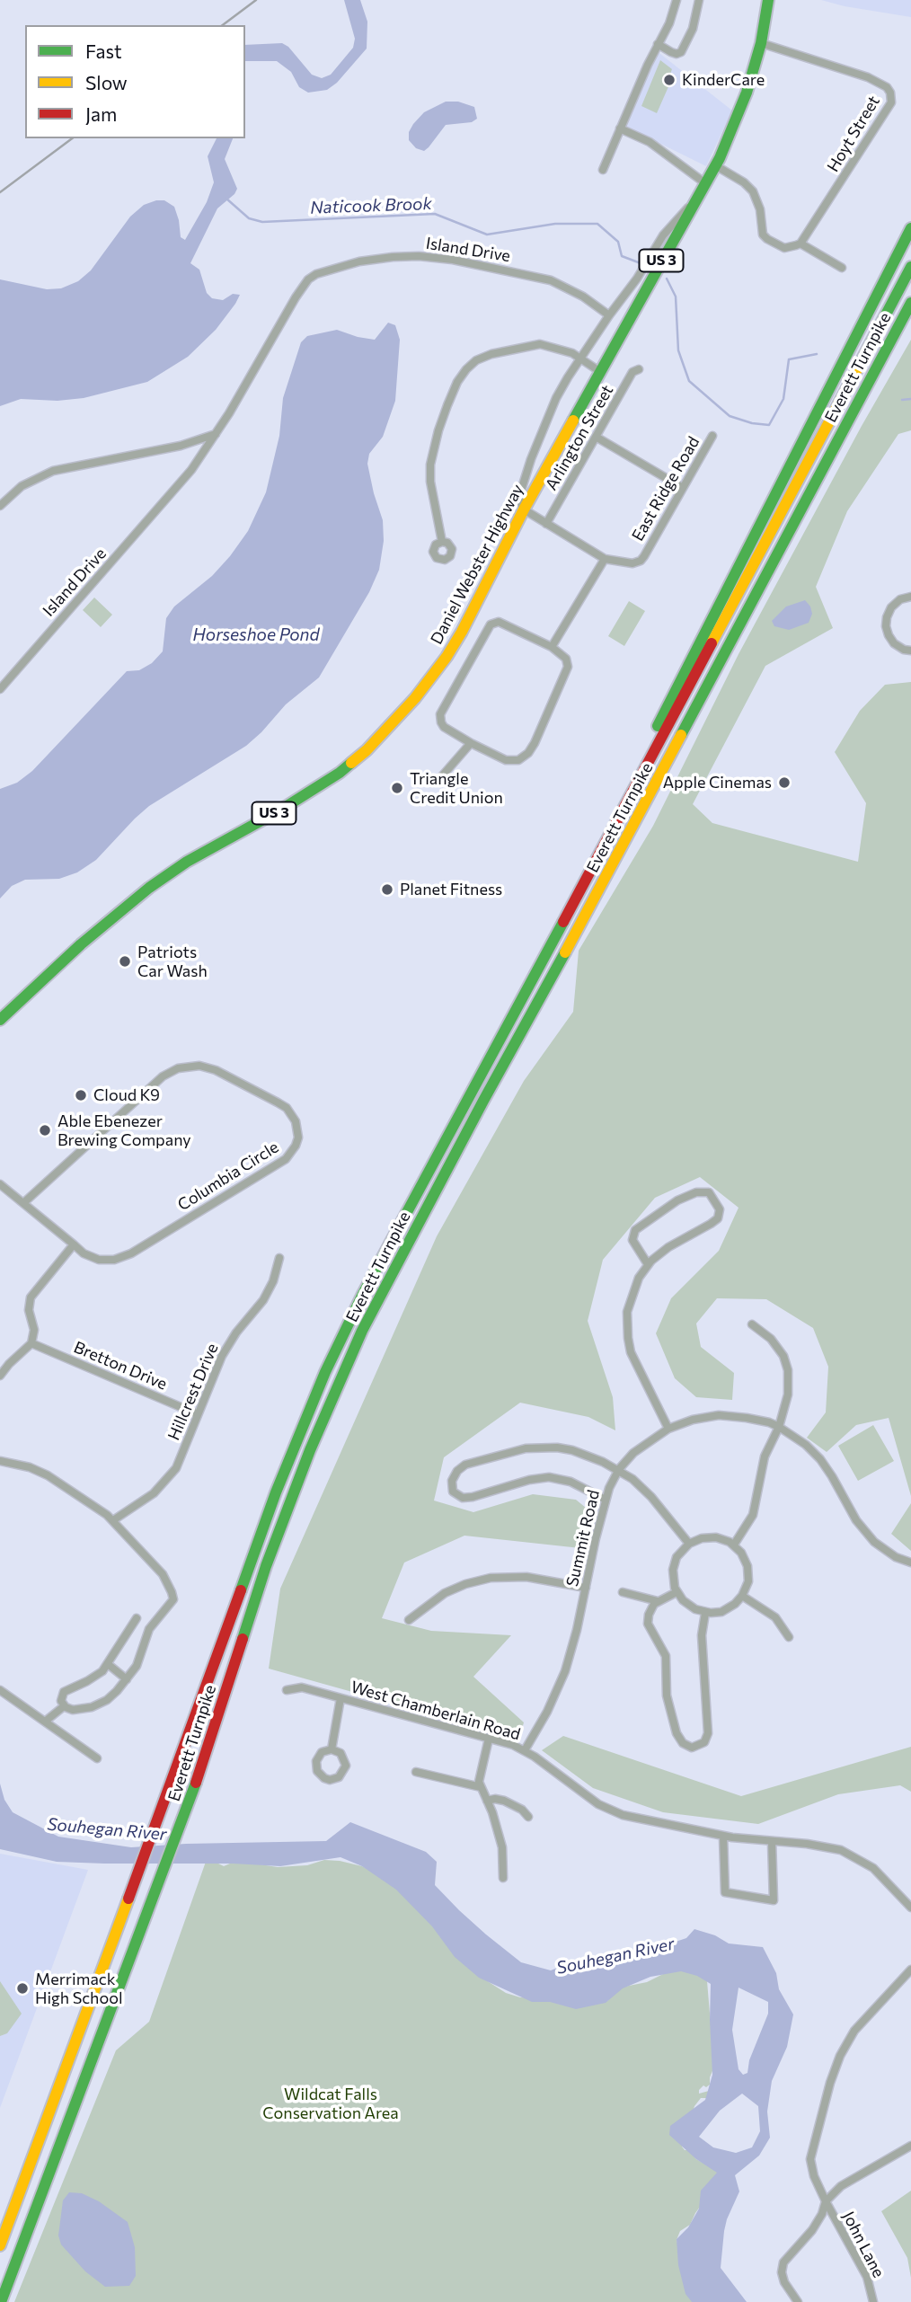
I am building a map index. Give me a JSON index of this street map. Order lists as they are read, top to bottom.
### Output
{
  "streets": {
    "main road": ["US 3", "Everett Turnpike", "Daniel Webster Highway"],
    "street": [
      "Hoyt Street",
      "Island Drive",
      "Arlington Street",
      "East Ridge Road",
      "Columbia Circle",
      "Bretton Drive",
      "Hillcrest Drive",
      "Summit Road",
      "West Chamberlain Road",
      "John Lane"
    ]
  },
  "crossings": [
    ["Hoyt Street", "Daniel Webster Highway"],
    ["Bretton Drive", "Hillcrest Drive"],
    ["Summit Road", "West Chamberlain Road"]
  ],
  "water": ["Naticook Brook", "Horseshoe Pond", "Souhegan River"],
  "parks": ["Wildcat Falls Conservation Area"],
  "places": [
    "KinderCare",
    "Apple Cinemas",
    "Triangle Credit Union",
    "Planet Fitness",
    "Patriots Car Wash",
    "Cloud K9",
    "Able Ebenezer Brewing Company",
    "Merrimack High School"
  ],
  "legend": ["Fast", "Slow", "Jam"]
}
